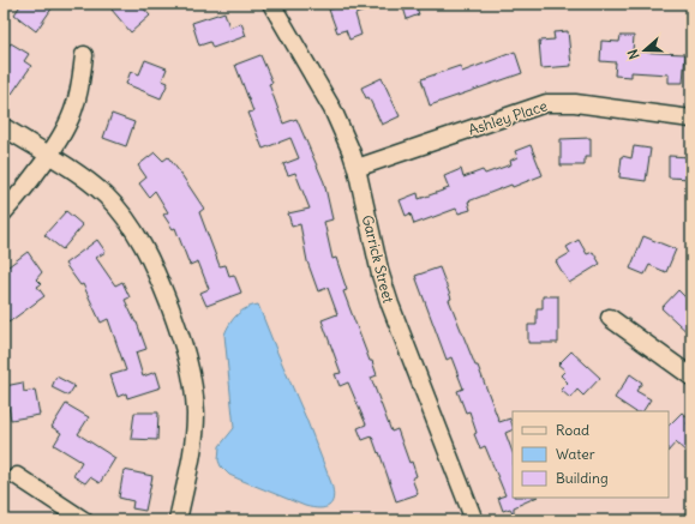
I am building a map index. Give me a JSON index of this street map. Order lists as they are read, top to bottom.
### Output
{
  "streets": {
    "street": ["Ashley Place", "Garrick Street"]
  },
  "crossings": [
    ["Ashley Place", "Garrick Street"]
  ],
  "legend": ["Road", "Water", "Building"],
  "north": "left"
}
